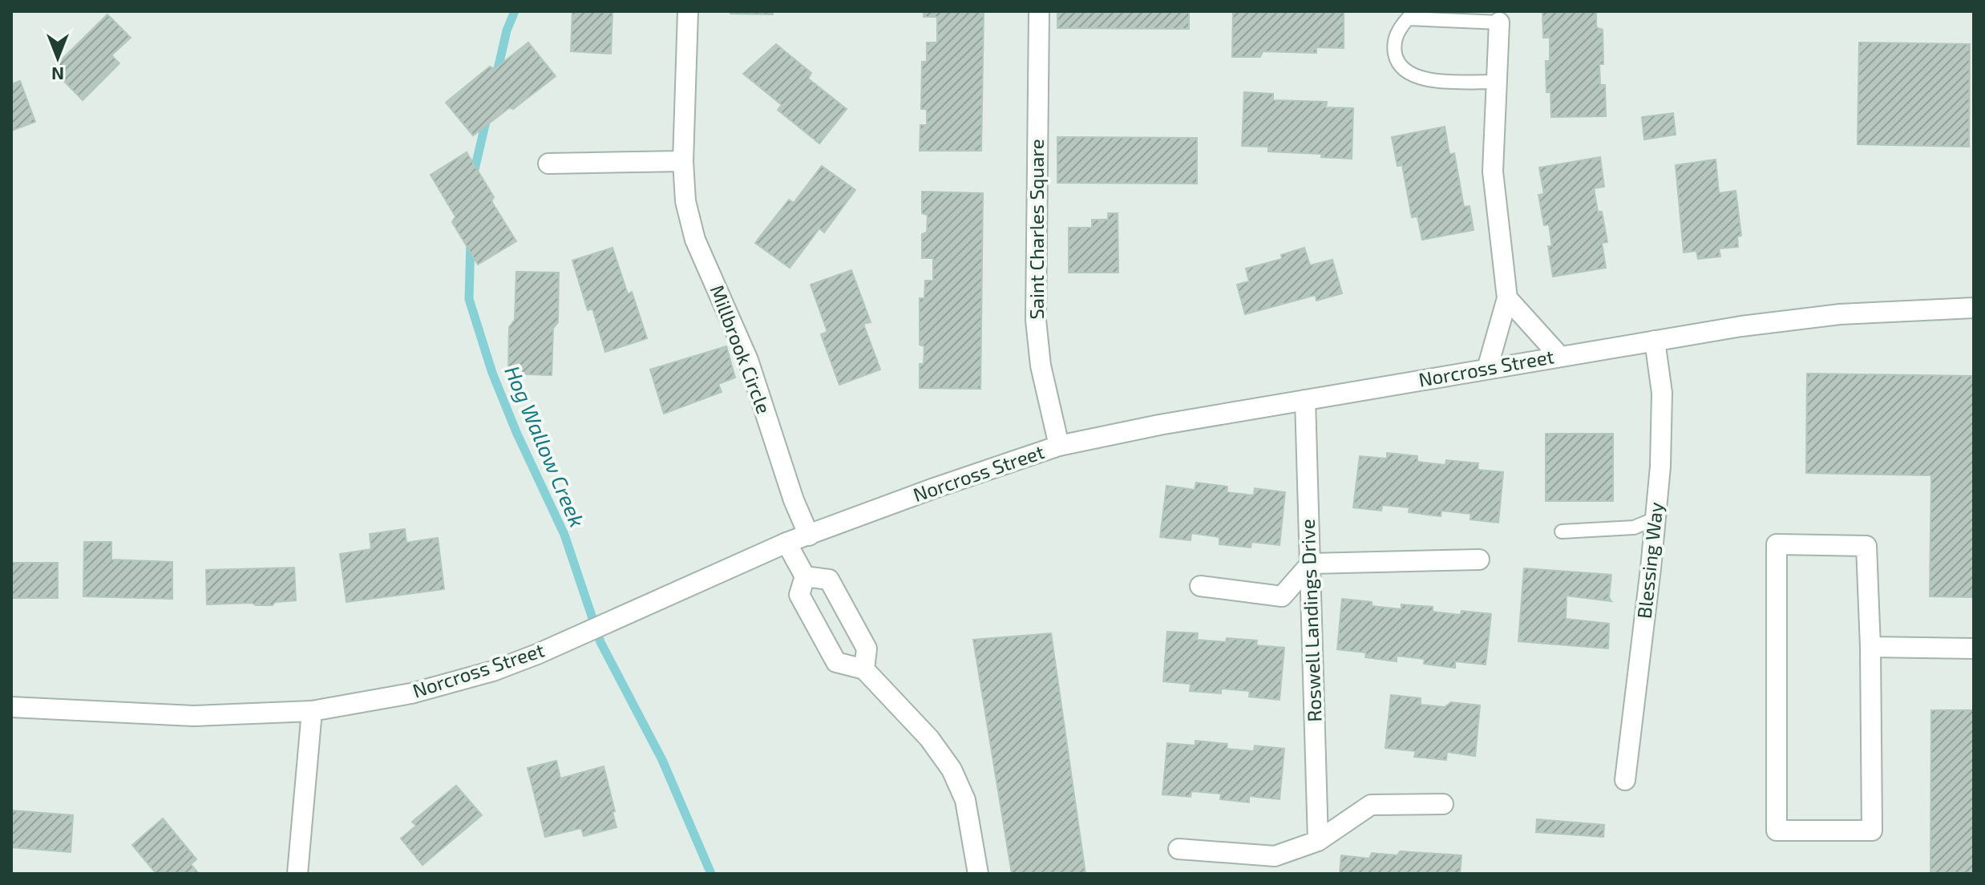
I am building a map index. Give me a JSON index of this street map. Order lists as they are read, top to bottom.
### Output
{
  "streets": {
    "street": [
      "Saint Charles Square",
      "Millbrook Circle",
      "Norcross Street",
      "Blessing Way",
      "Roswell Landings Drive"
    ]
  },
  "crossings": [
    ["Saint Charles Square", "Norcross Street"],
    ["Millbrook Circle", "Norcross Street"],
    ["Norcross Street", "Blessing Way"],
    ["Norcross Street", "Roswell Landings Drive"]
  ],
  "water": ["Hog Wallow Creek"],
  "north": "bottom"
}
